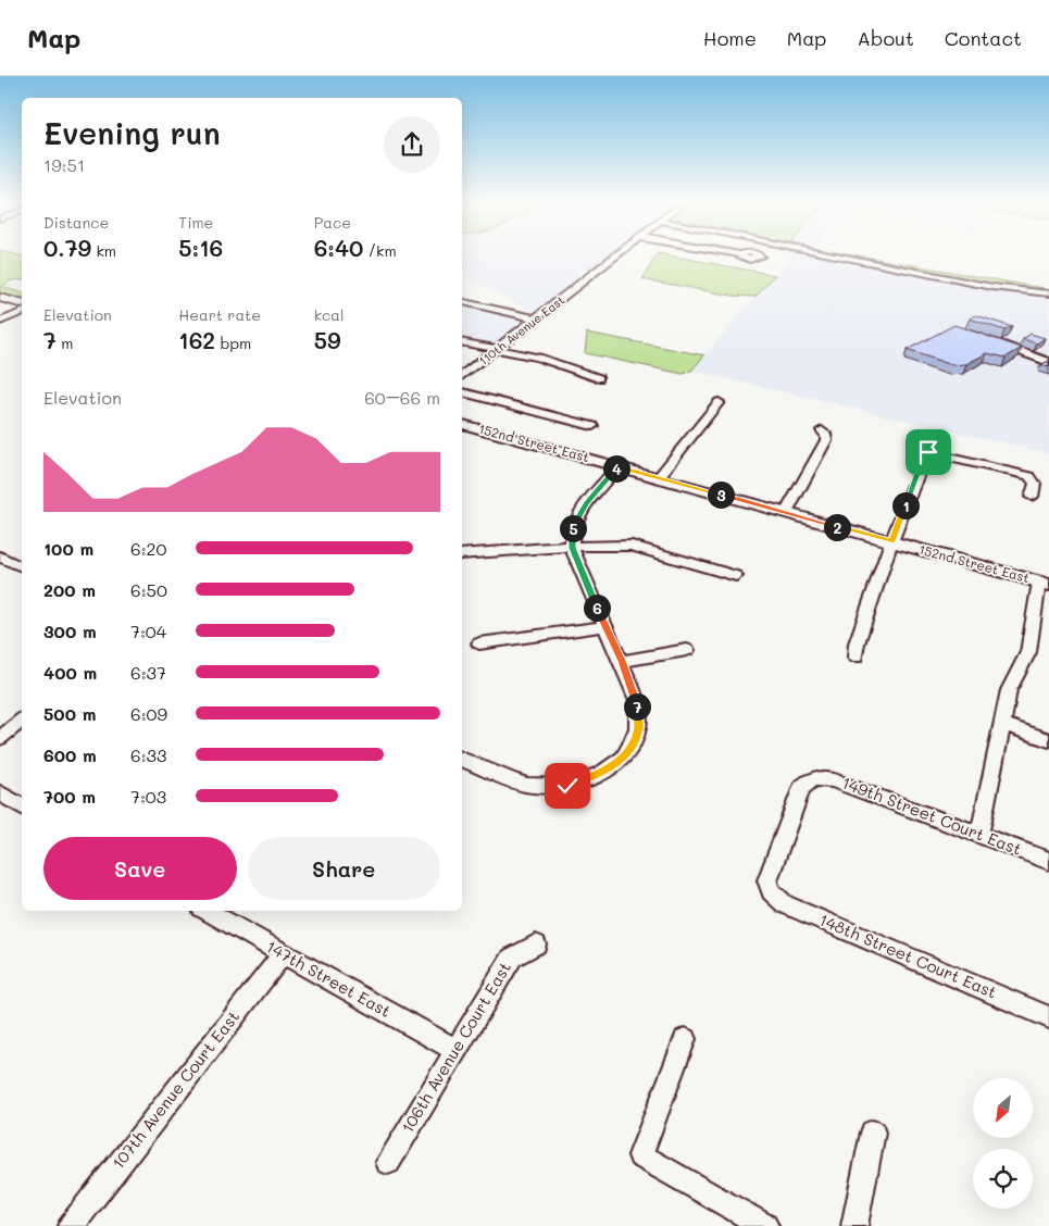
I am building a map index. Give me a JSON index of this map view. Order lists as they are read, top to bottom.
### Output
{
  "streets": {
    "main road": ["152nd Street East"],
    "street": [
      "110th Avenue East",
      "149th Street Court East",
      "148th Street Court East",
      "147th Street East",
      "106th Avenue Court East",
      "107th Avenue Court East"
    ]
  },
  "crossings": [
    ["149th Street Court East", "148th Street Court East"],
    ["147th Street East", "106th Avenue Court East"],
    ["147th Street East", "107th Avenue Court East"]
  ],
  "north": "bottom left",
  "page": {
    "header": "Map",
    "nav": [
      "Home",
      "Map",
      "About",
      "Contact"
    ],
    "heading": ["Evening run", "19:51"],
    "stats": [
      ["Distance", "0.79 km"],
      ["Time", "5:16"],
      ["Pace", "6:40 /km"],
      ["Elevation", "7 m"],
      ["Heart rate", "162 bpm"],
      ["kcal", "59"]
    ],
    "chart": ["Elevation", "60–66 m"],
    "pins": [
      "4",
      "3",
      "1",
      "2",
      "5",
      "6",
      "7"
    ],
    "list": [
      {
        "name": "100 m",
        "note": "6:20"
      },
      {
        "name": "200 m",
        "note": "6:50"
      },
      {
        "name": "300 m",
        "note": "7:04"
      },
      {
        "name": "400 m",
        "note": "6:37"
      },
      {
        "name": "500 m",
        "note": "6:09"
      },
      {
        "name": "600 m",
        "note": "6:33"
      },
      {
        "name": "700 m",
        "note": "7:03"
      }
    ],
    "buttons": ["Save", "Share"]
  }
}
